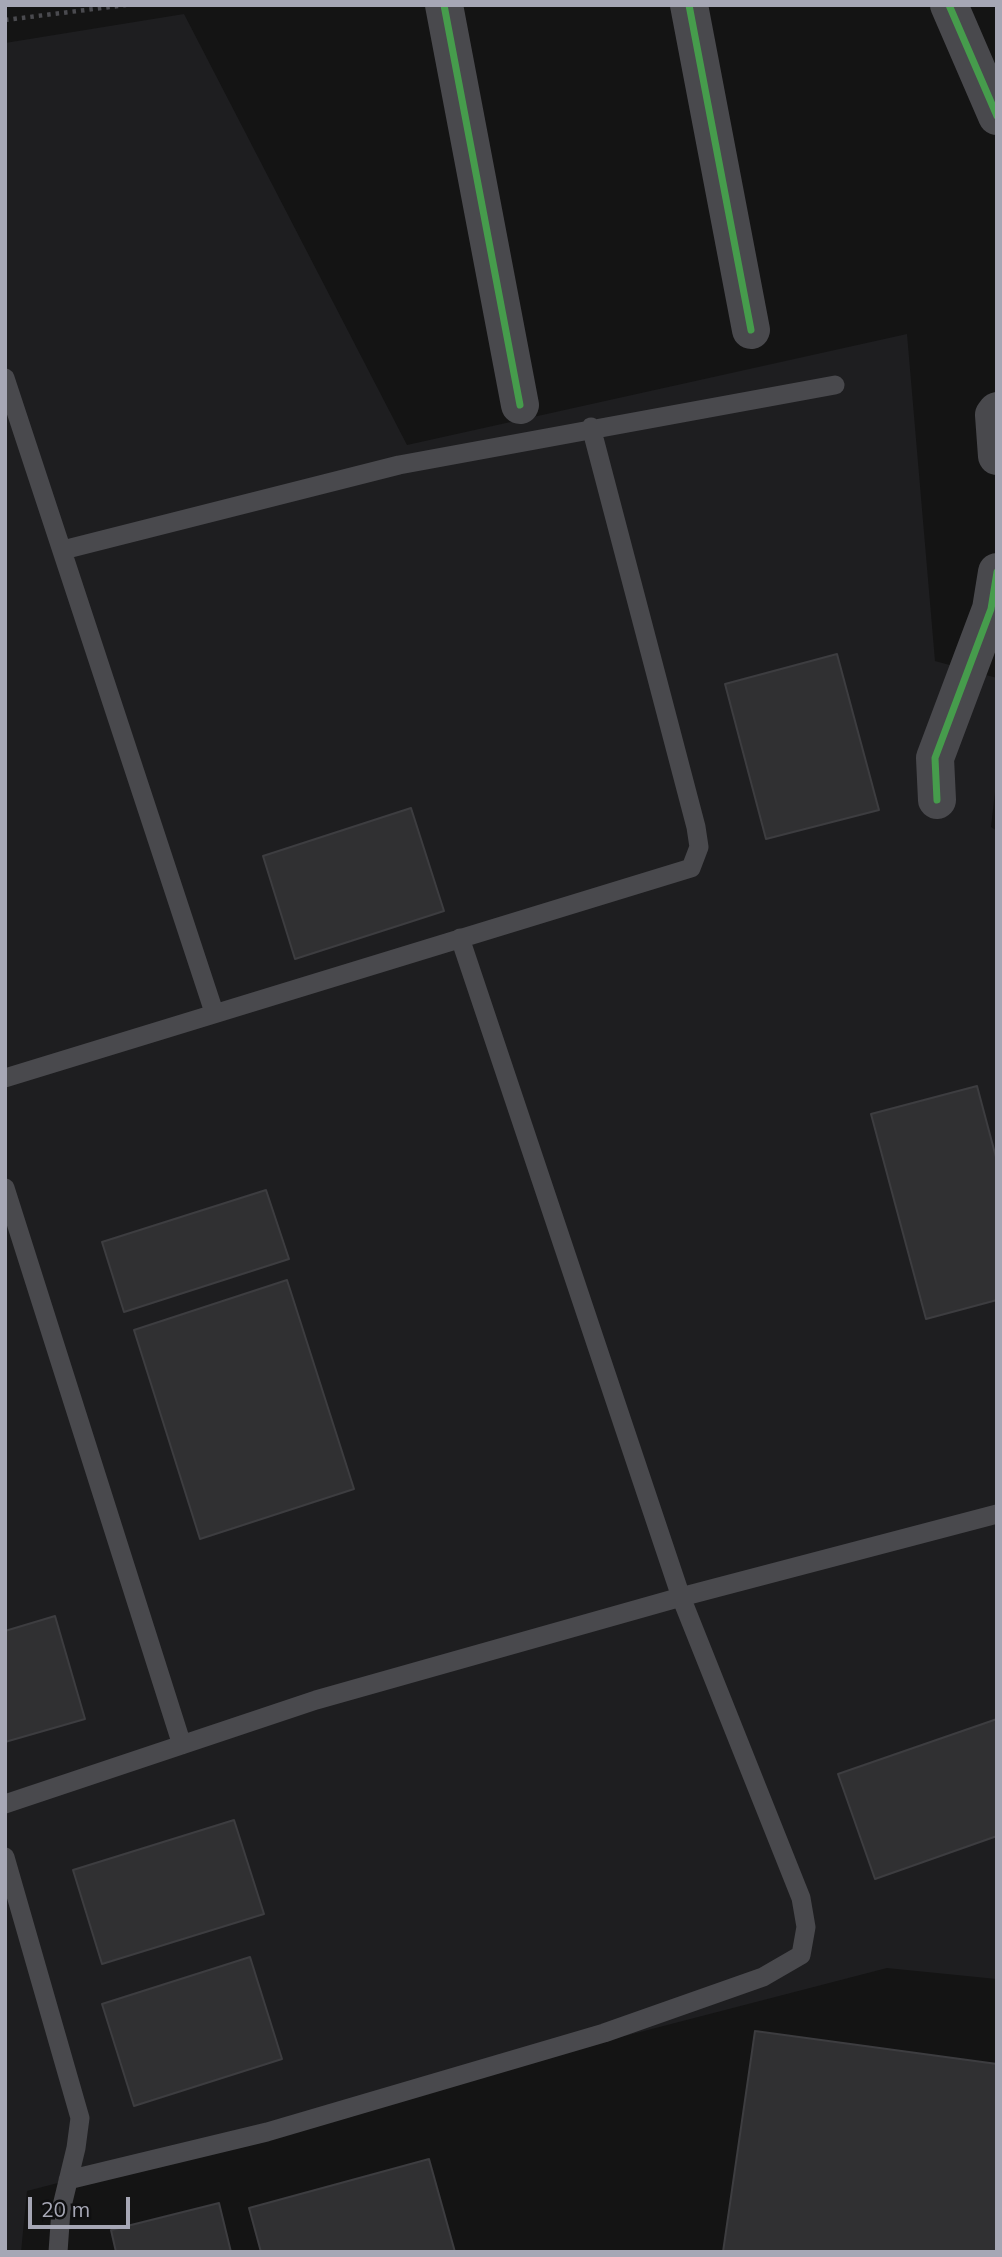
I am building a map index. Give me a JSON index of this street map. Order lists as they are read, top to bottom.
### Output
{
  "scale_bar": "20 m"
}
